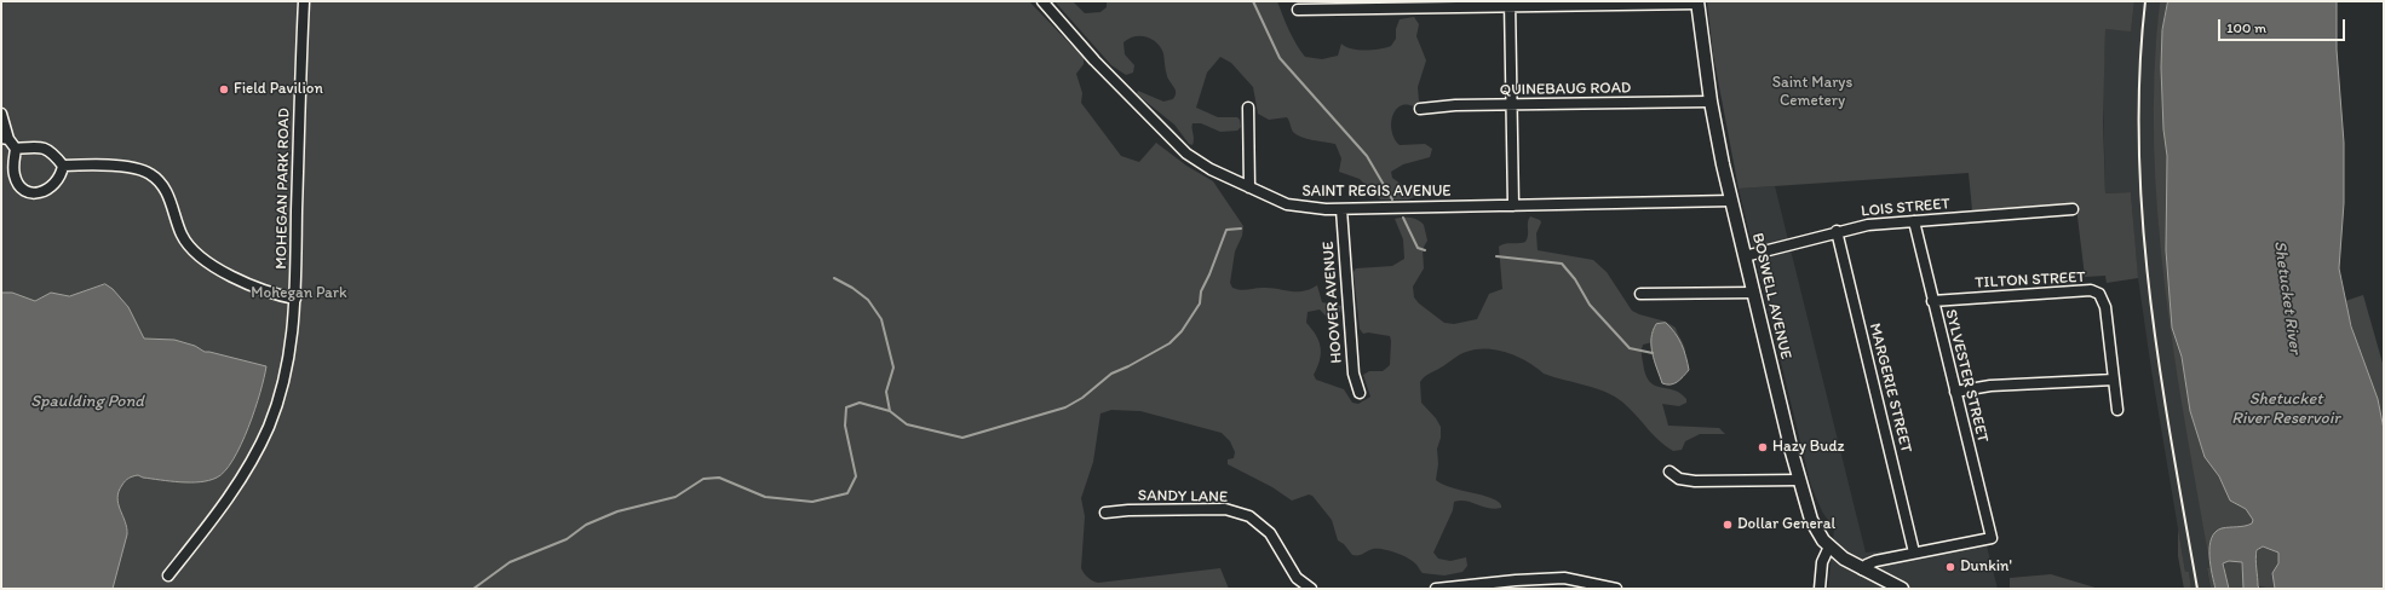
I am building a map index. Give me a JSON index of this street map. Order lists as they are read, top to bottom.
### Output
{
  "streets": {
    "main road": ["BOSWELL AVENUE"],
    "street": [
      "QUINEBAUG ROAD",
      "MOHEGAN PARK ROAD",
      "SAINT REGIS AVENUE",
      "LOIS STREET",
      "TILTON STREET",
      "HOOVER AVENUE",
      "SYLVESTER STREET",
      "MARGERIE STREET",
      "SANDY LANE"
    ]
  },
  "crossings": [
    ["QUINEBAUG ROAD", "BOSWELL AVENUE"],
    ["SAINT REGIS AVENUE", "BOSWELL AVENUE"],
    ["SAINT REGIS AVENUE", "HOOVER AVENUE"],
    ["LOIS STREET", "BOSWELL AVENUE"],
    ["LOIS STREET", "SYLVESTER STREET"],
    ["LOIS STREET", "MARGERIE STREET"],
    ["TILTON STREET", "SYLVESTER STREET"],
    ["SYLVESTER STREET", "MARGERIE STREET"]
  ],
  "water": ["Shetucket River", "Shetucket River Reservoir", "Spaulding Pond"],
  "parks": ["Saint Marys Cemetery", "Mohegan Park"],
  "places": [
    "Field Pavilion",
    "Hazy Budz",
    "Dollar General",
    "Dunkin'"
  ],
  "scale_bar": "100 m"
}
